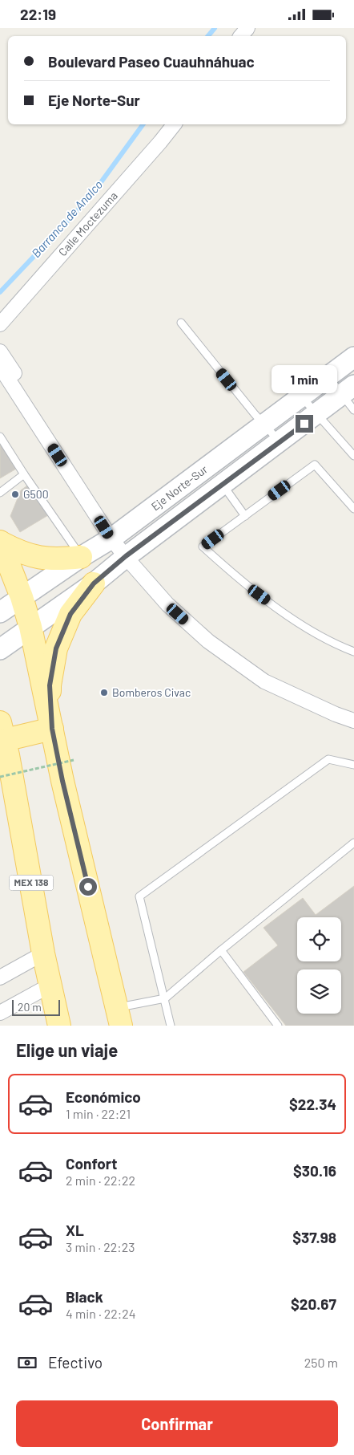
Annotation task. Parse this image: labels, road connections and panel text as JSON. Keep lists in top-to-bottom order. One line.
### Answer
{"streets":{"main road":["MEX 138"],"street":["Calle Moctezuma","Eje Norte-Sur"]},"water":["Barranca de Analco"],"places":["G500","Bomberos Civac"],"scale_bar":"20 m","page":{"status":"22:19","banner":["Boulevard Paseo Cuauhnáhuac","Eje Norte-Sur"],"bubble":"1 min","scale":"20 m","heading":"Elige un viaje","list":[{"name":"Económico","note":"1 min · 22:21","value":"$22.34"},{"name":"Confort","note":"2 min · 22:22","value":"$30.16"},{"name":"XL","note":"3 min · 22:23","value":"$37.98"},{"name":"Black","note":"4 min · 22:24","value":"$20.67"}],"pay":["Efectivo","250 m"],"buttons":"Confirmar"}}
